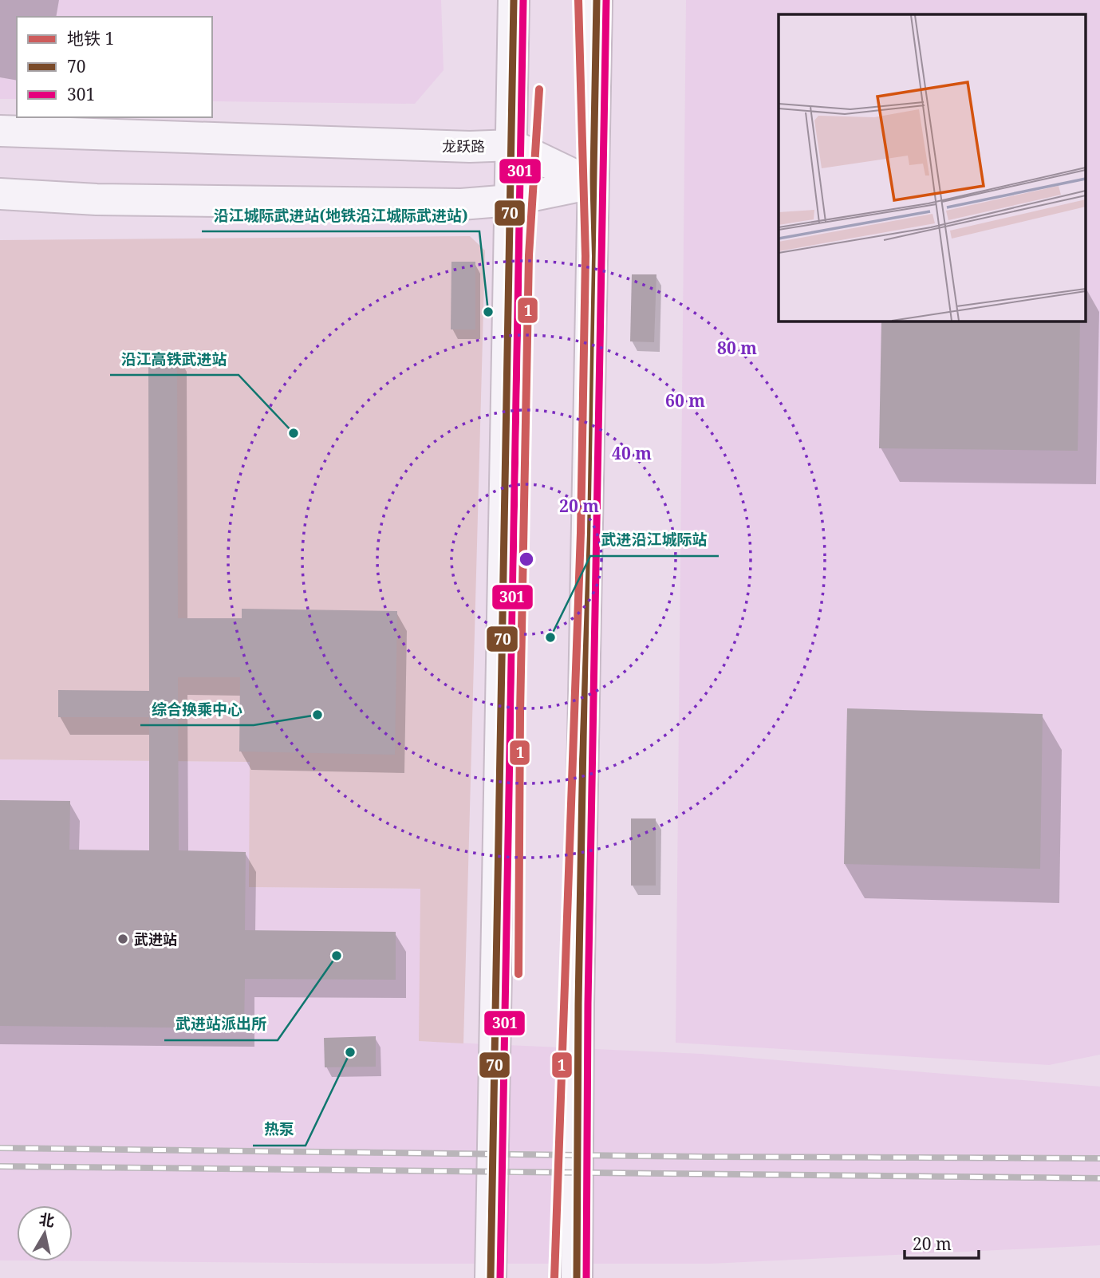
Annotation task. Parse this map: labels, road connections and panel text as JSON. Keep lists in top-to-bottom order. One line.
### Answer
{"streets":{"main road":["龙跃路"]},"places":["沿江城际武进站(地铁沿江城际武进站)","沿江高铁武进站","武进沿江城际站","综合换乘中心","武进站","武进站派出所","热泵"],"lines":["metro line 1","transit line 70","transit line 301"],"legend":["地铁 1","70","301"],"scale_bar":"20 m","north":"top","rings":["80 m","60 m","40 m","20 m"]}
